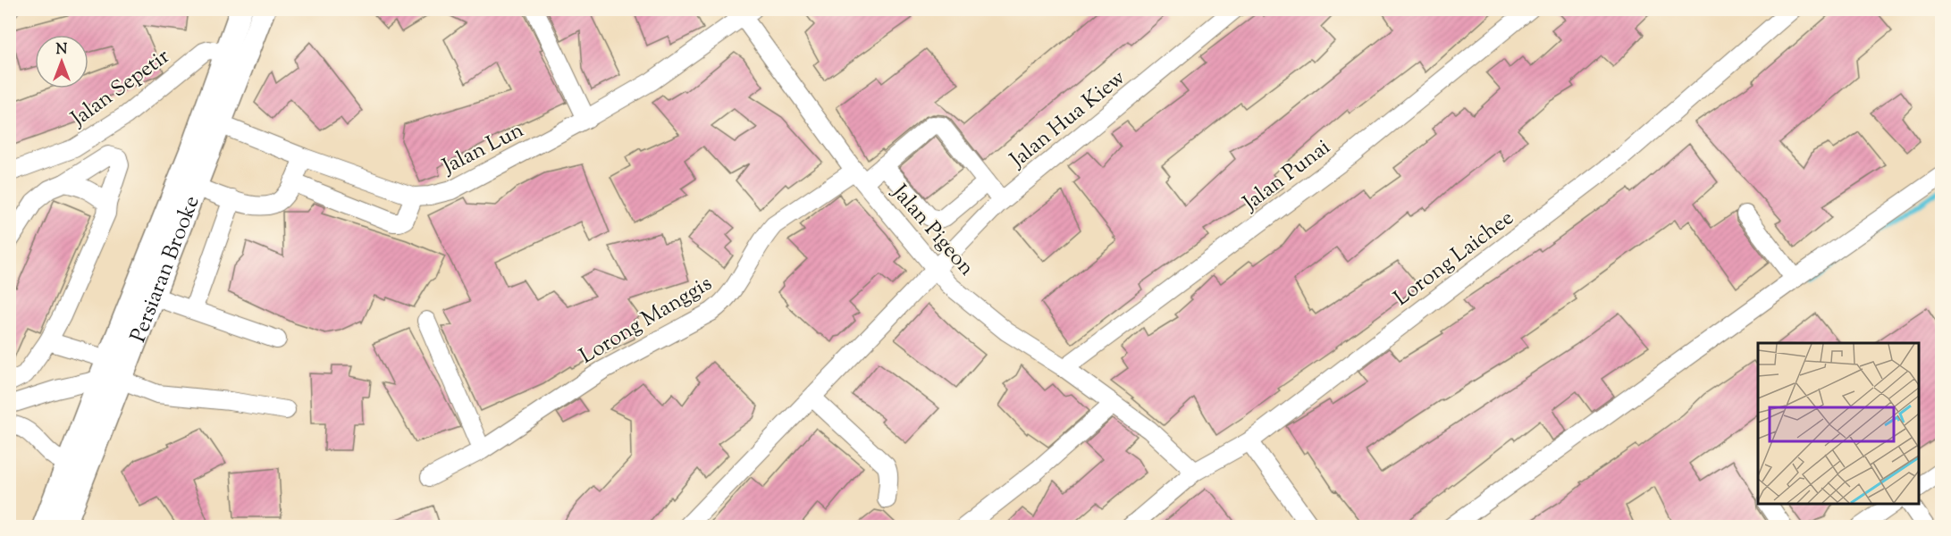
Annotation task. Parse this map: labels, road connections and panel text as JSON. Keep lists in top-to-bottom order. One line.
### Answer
{"streets":{"main road":["Persiaran Brooke"],"street":["Jalan Sepetir","Jalan Hua Kiew","Jalan Lun","Jalan Punai","Jalan Pigeon","Lorong Laichee","Lorong Manggis"]},"crossings":[["Jalan Sepetir","Persiaran Brooke"],["Jalan Hua Kiew","Jalan Pigeon"],["Jalan Hua Kiew","Lorong Manggis"],["Jalan Lun","Jalan Pigeon"],["Jalan Lun","Persiaran Brooke"],["Jalan Punai","Jalan Pigeon"],["Jalan Pigeon","Lorong Laichee"],["Jalan Pigeon","Lorong Manggis"]],"north":"top"}
